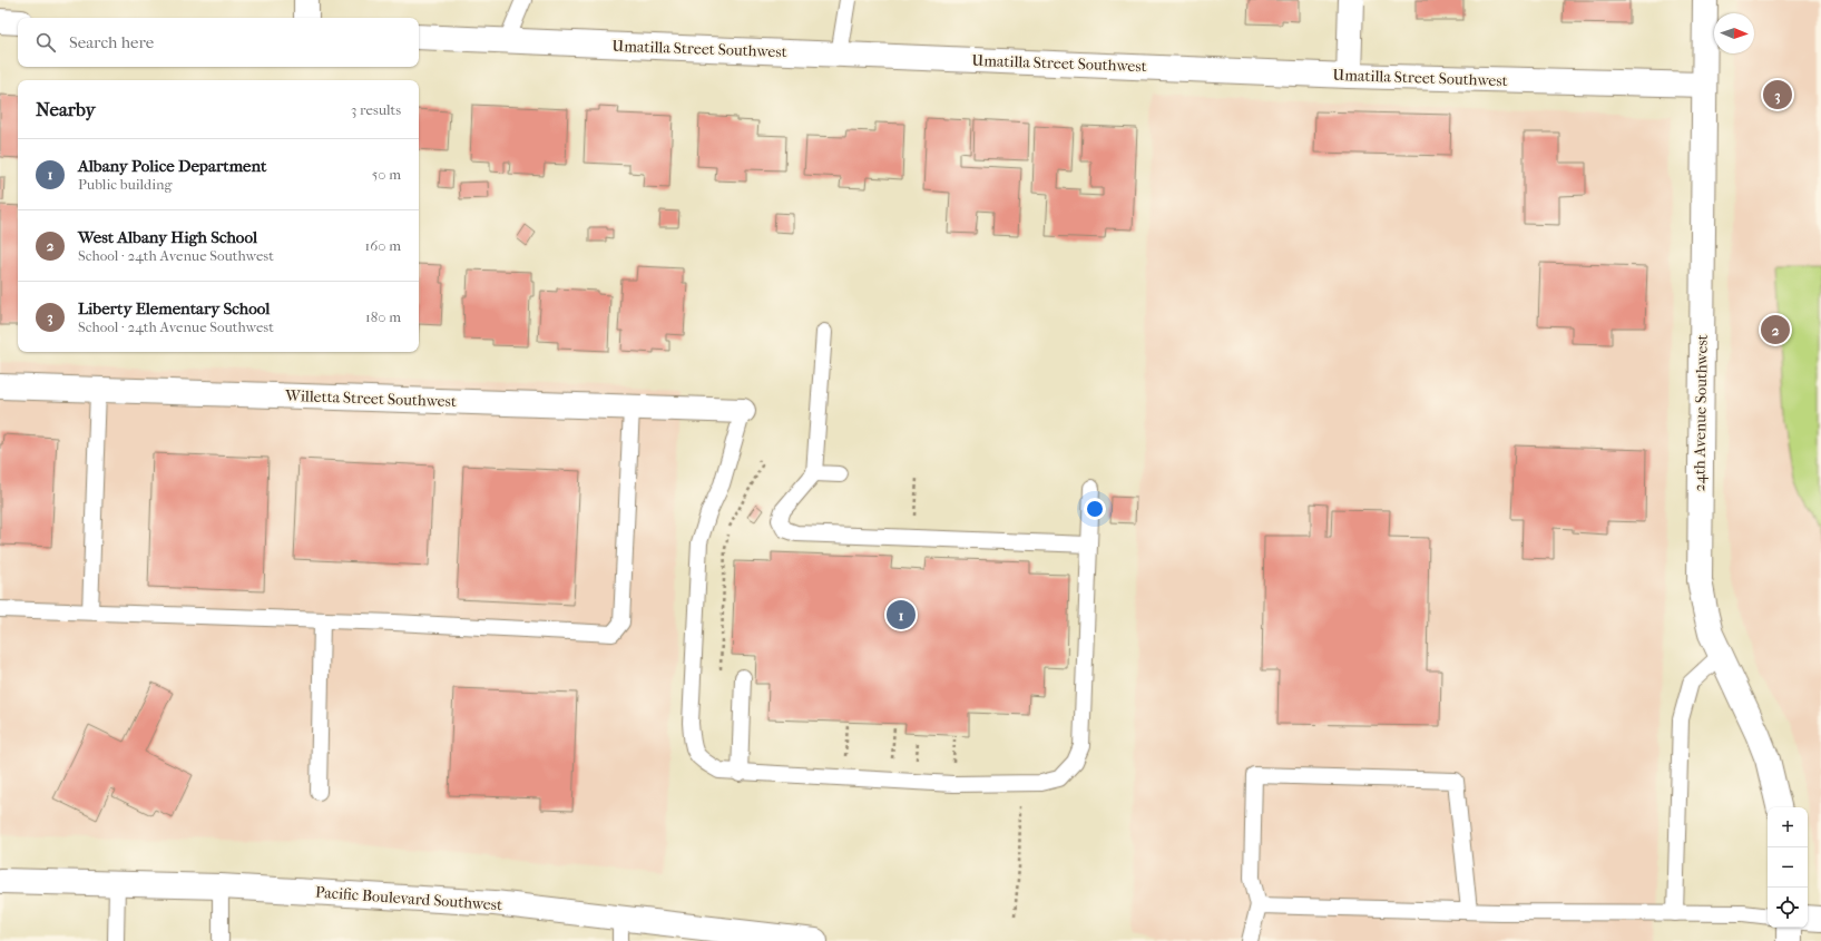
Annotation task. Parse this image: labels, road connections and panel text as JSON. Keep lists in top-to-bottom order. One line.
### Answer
{"streets":{"street":["Umatilla Street Southwest","Willetta Street Southwest","24th Avenue Southwest","Pacific Boulevard Southwest"]},"crossings":[["Umatilla Street Southwest","24th Avenue Southwest"]],"north":"right","page":{"search":"Search here","pins":["3","2","1"],"heading":["Nearby","3 results"],"list":[{"mark":"1","name":"Albany Police Department","note":"Public building","value":"50 m"},{"mark":"2","name":"West Albany High School","note":"School · 24th Avenue Southwest","value":"160 m"},{"mark":"3","name":"Liberty Elementary School","note":"School · 24th Avenue Southwest","value":"180 m"}],"map_buttons":["+","−"]}}
